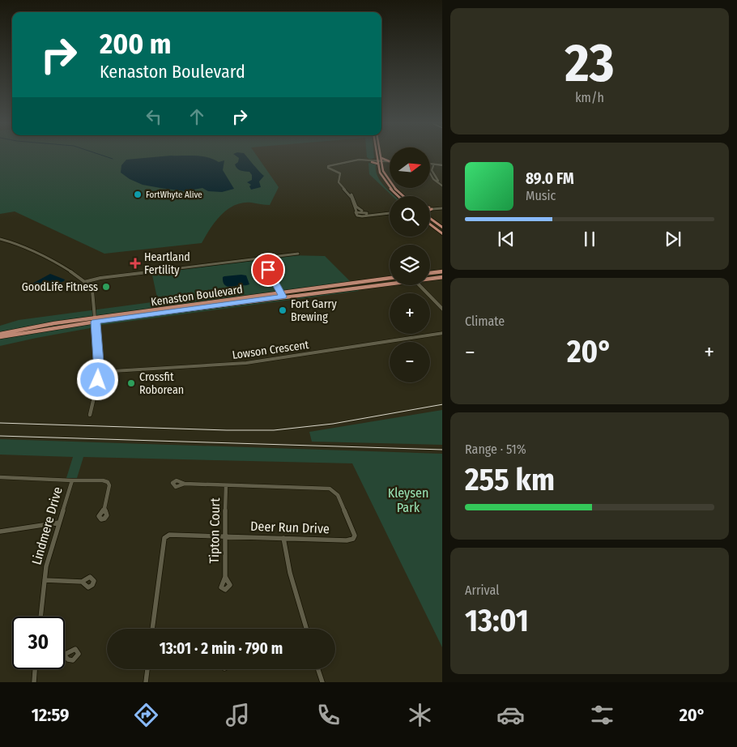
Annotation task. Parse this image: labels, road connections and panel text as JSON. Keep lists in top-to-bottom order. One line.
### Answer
{"streets":{"main road":["Kenaston Boulevard"],"street":["Lowson Crescent","Lindmere Drive","Deer Run Drive","Tipton Court"]},"crossings":[["Deer Run Drive","Tipton Court"]],"parks":["Kleysen Park"],"places":{"other":["FortWhyte Alive","GoodLife Fitness","Fort Garry Brewing","Crossfit Roborean"],"health":["Heartland Fertility"]},"north":"right","page":{"tile":[["23","km/h"],"Climate",["Range · 51%","255 km"],["Arrival","13:01"]],"turn":["200 m","Kenaston Boulevard"],"map_buttons":["+","−"],"song":["89.0 FM","Music"],"heat":["−","20°","+"],"limit":"30","trip":"13:01 · 2 min · 790 m","tabs":["12:59","20°"]}}
